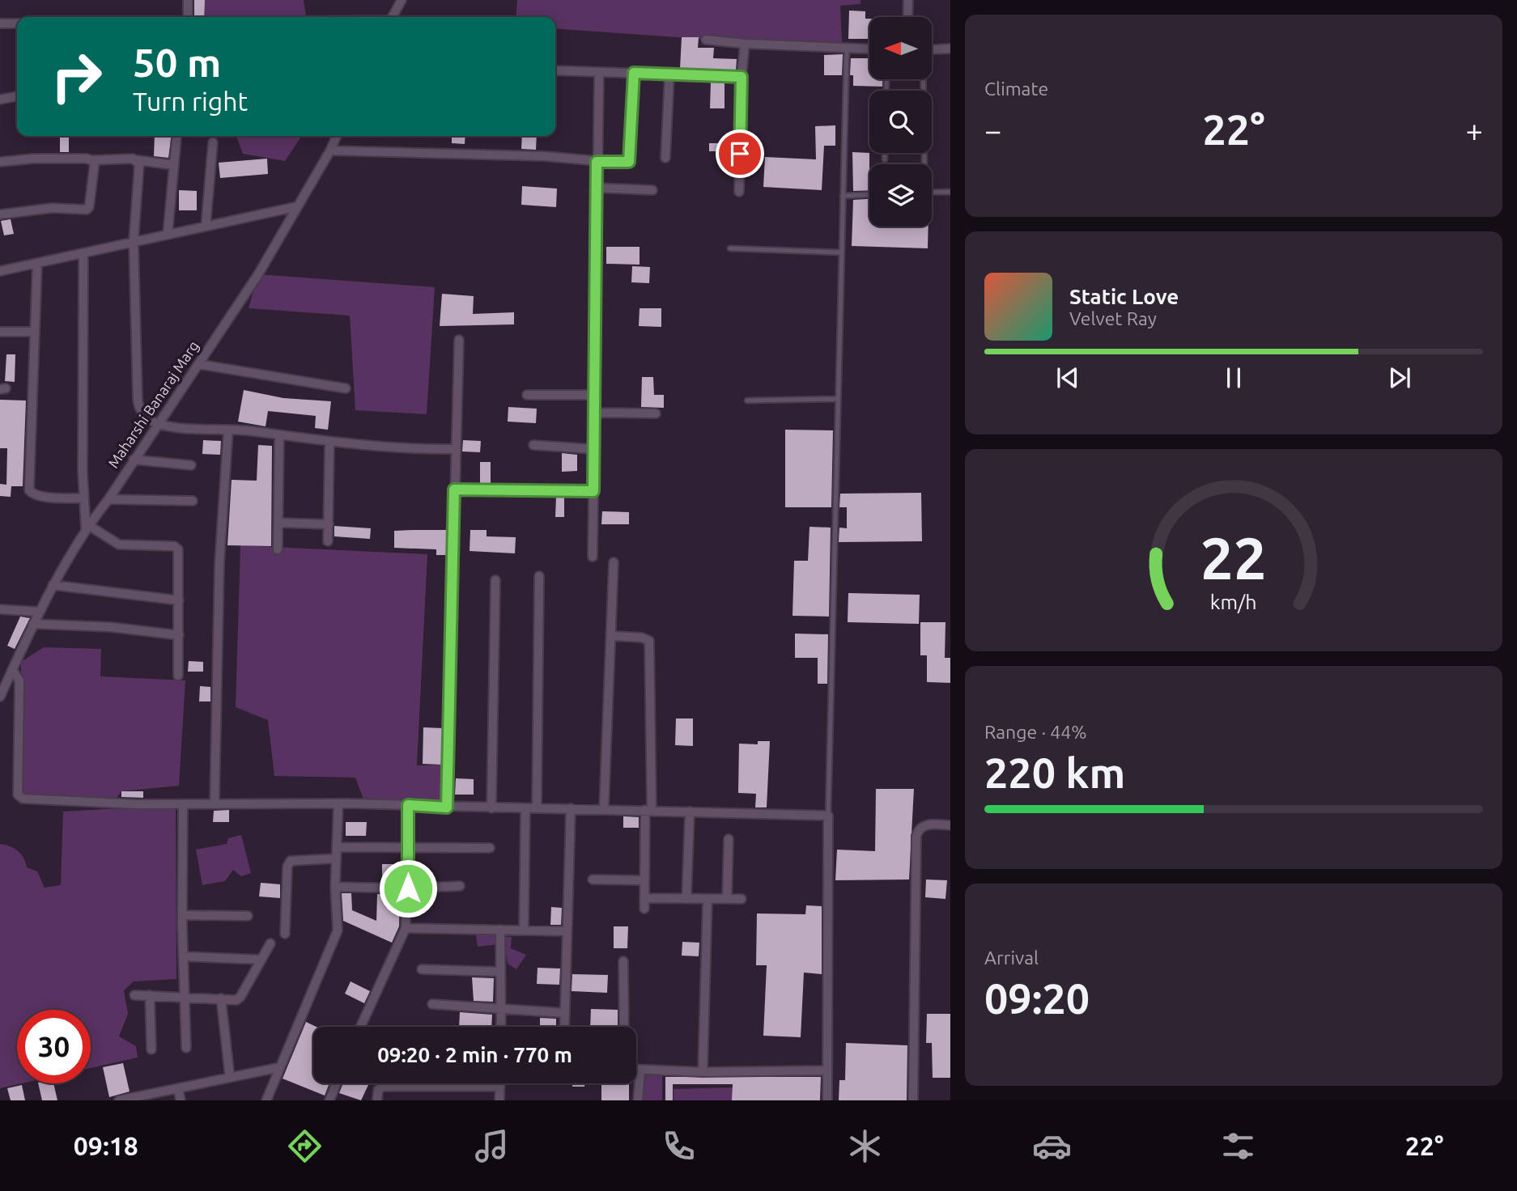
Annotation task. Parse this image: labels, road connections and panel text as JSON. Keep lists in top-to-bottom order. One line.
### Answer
{"streets":{"street":["Maharshi Banaraj Marg"]},"north":"left","page":{"tile":["Climate",["Range · 44%","220 km"],["Arrival","09:20"]],"turn":["50 m","Turn right"],"heat":["−","22°","+"],"song":["Static Love","Velvet Ray"],"limit":"30","trip":"09:20 · 2 min · 770 m","tabs":["09:18","22°"],"gauge":["22","km/h"]}}
